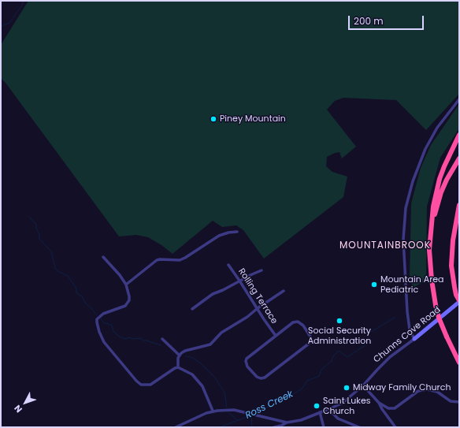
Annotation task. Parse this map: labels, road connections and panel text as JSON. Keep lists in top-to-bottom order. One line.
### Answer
{"streets":{"street":["Rolling Terrace","Chunns Cove Road"]},"districts":["MOUNTAINBROOK"],"water":["Ross Creek"],"places":["Piney Mountain","Mountain Area Pediatric","Social Security Administration","Midway Family Church","Saint Lukes Church"],"scale_bar":"200 m","north":"bottom left"}
